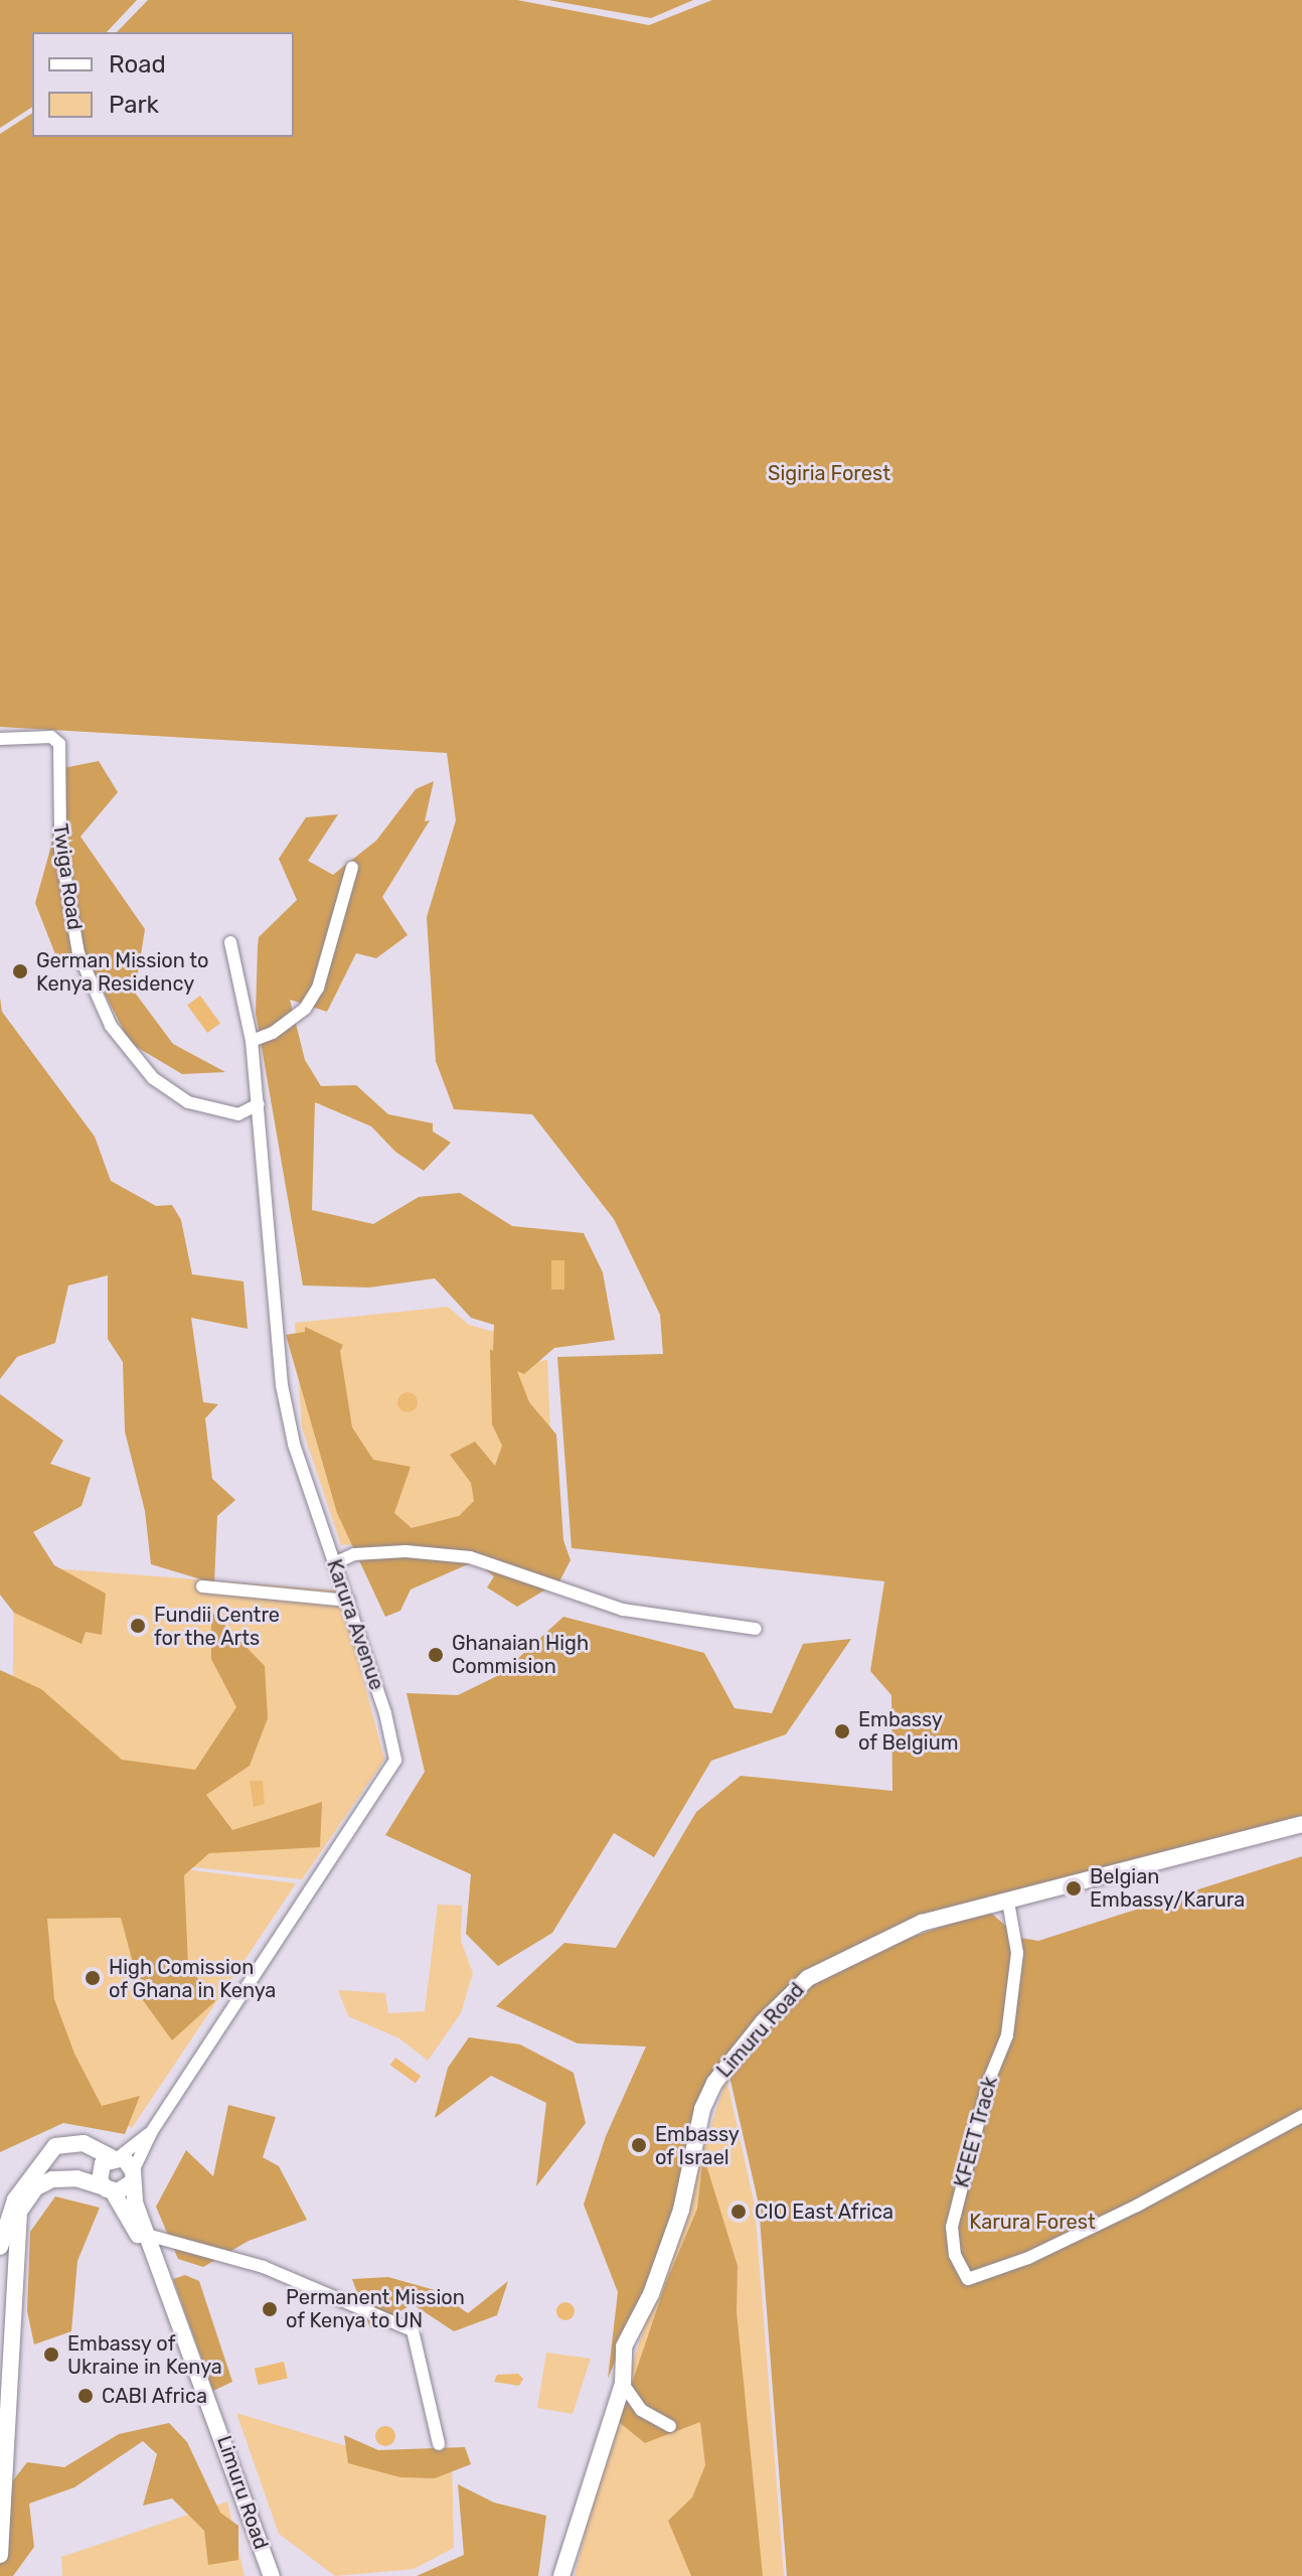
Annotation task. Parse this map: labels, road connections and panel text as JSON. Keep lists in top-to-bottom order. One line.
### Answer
{"streets":{"main road":["Limuru Road"],"street":["Twiga Road","Karura Avenue","KFEET Track"]},"crossings":[["Twiga Road","Karura Avenue"],["Karura Avenue","Limuru Road"],["Limuru Road","KFEET Track"]],"parks":["Sigiria Forest","Karura Forest"],"places":["German Mission to Kenya Residency","Fundii Centre for the Arts","Ghanaian High Commision","Embassy of Belgium","Belgian Embassy/Karura","High Comission of Ghana in Kenya","Embassy of Israel","CIO East Africa","Permanent Mission of Kenya to UN","Embassy of Ukraine in Kenya","CABI Africa"],"legend":["Road","Park"]}
